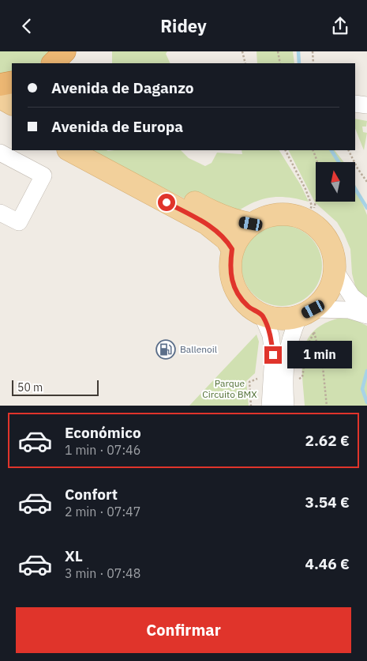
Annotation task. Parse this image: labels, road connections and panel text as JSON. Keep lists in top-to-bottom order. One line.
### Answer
{"parks":["Parque Circuito BMX"],"places":{"fuel station":["Ballenoil"]},"scale_bar":"50 m","north":"top","page":{"header":"Ridey","banner":["Avenida de Daganzo","Avenida de Europa"],"bubble":"1 min","scale":"50 m","list":[{"name":"Económico","note":"1 min · 07:46","value":"2.62 €"},{"name":"Confort","note":"2 min · 07:47","value":"3.54 €"},{"name":"XL","note":"3 min · 07:48","value":"4.46 €"}],"buttons":"Confirmar"}}
